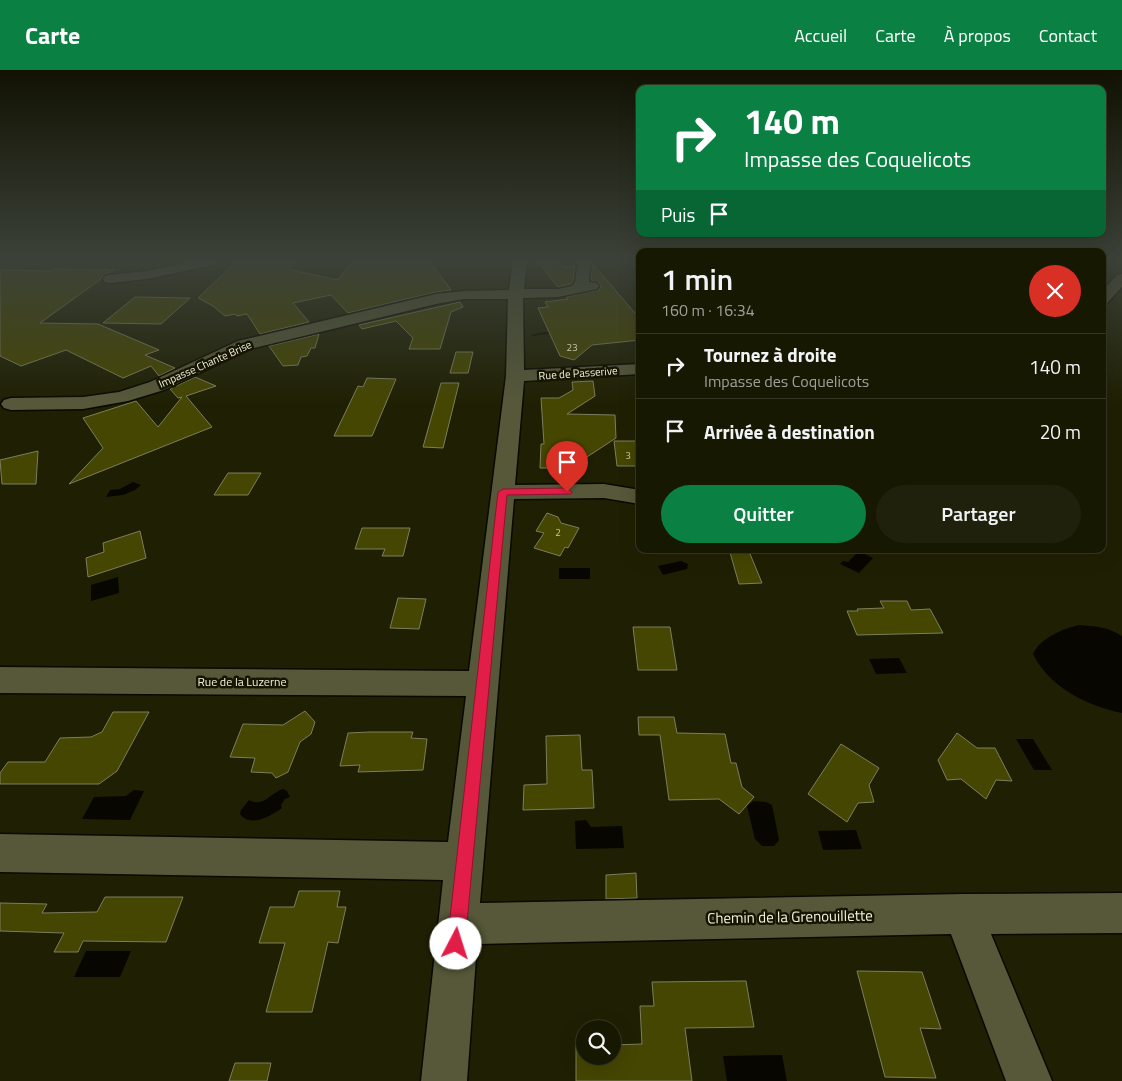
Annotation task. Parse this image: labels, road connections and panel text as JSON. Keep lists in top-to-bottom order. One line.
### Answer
{"streets":{"street":["Impasse Chante Brise","Rue de Passerive","Rue de la Luzerne","Chemin de la Grenouillette"]},"house_numbers":["23","3","2"],"page":{"header":"Carte","nav":["Accueil","Carte","À propos","Contact"],"turn":["140 m","Impasse des Coquelicots"],"then":"Puis","heading":["1 min","160 m · 16:34"],"list":[{"name":"Tournez à droite","note":"Impasse des Coquelicots","value":"140 m"},{"name":"Arrivée à destination","value":"20 m"}],"buttons":["Quitter","Partager"]}}
